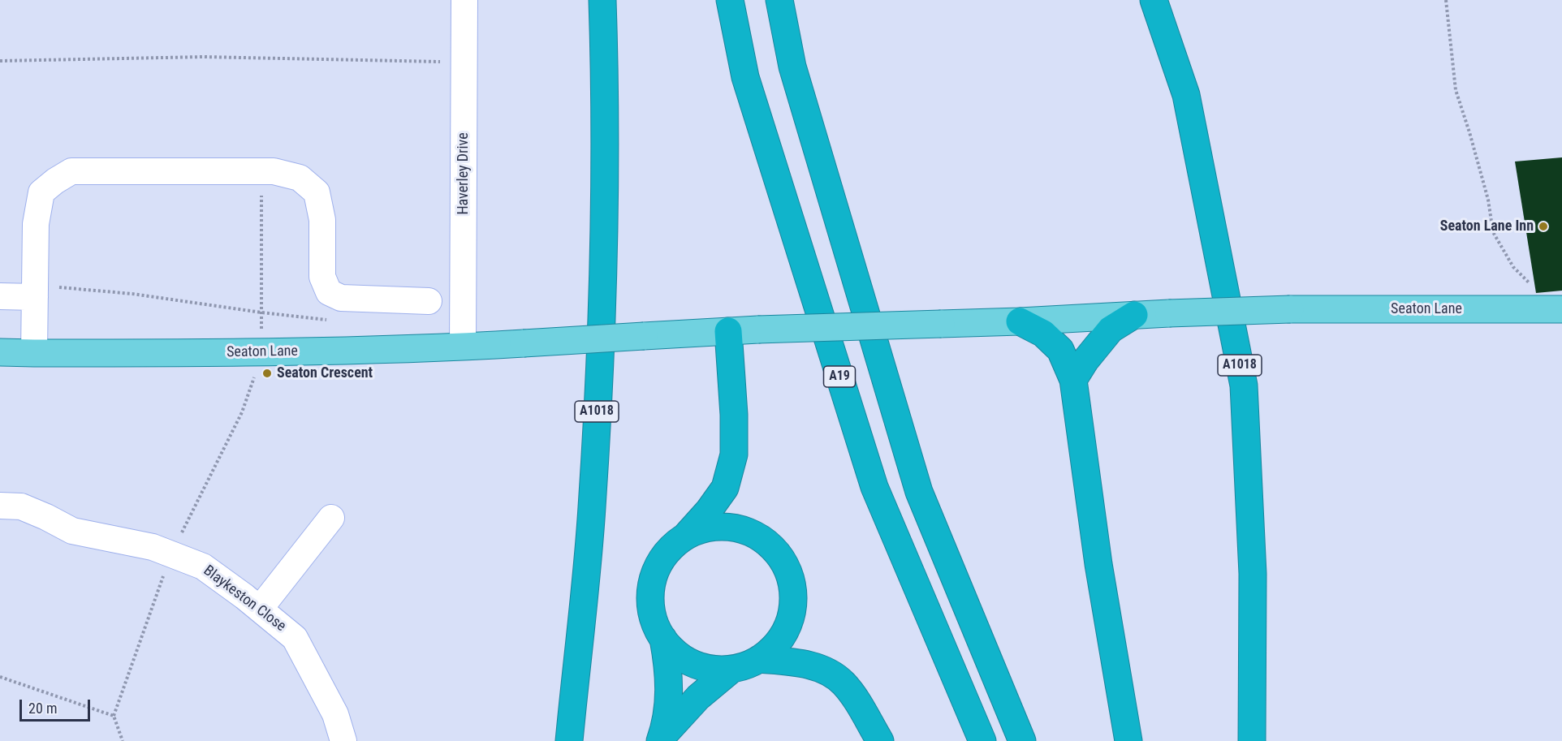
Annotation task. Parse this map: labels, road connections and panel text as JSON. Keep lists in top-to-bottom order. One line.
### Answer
{"streets":{"highway":["A1018","A19"],"main road":["Seaton Lane"],"street":["Haverley Drive","Blaykeston Close"]},"crossings":[["Haverley Drive","Seaton Lane"]],"places":["Seaton Lane Inn","Seaton Crescent"],"scale_bar":"20 m"}
